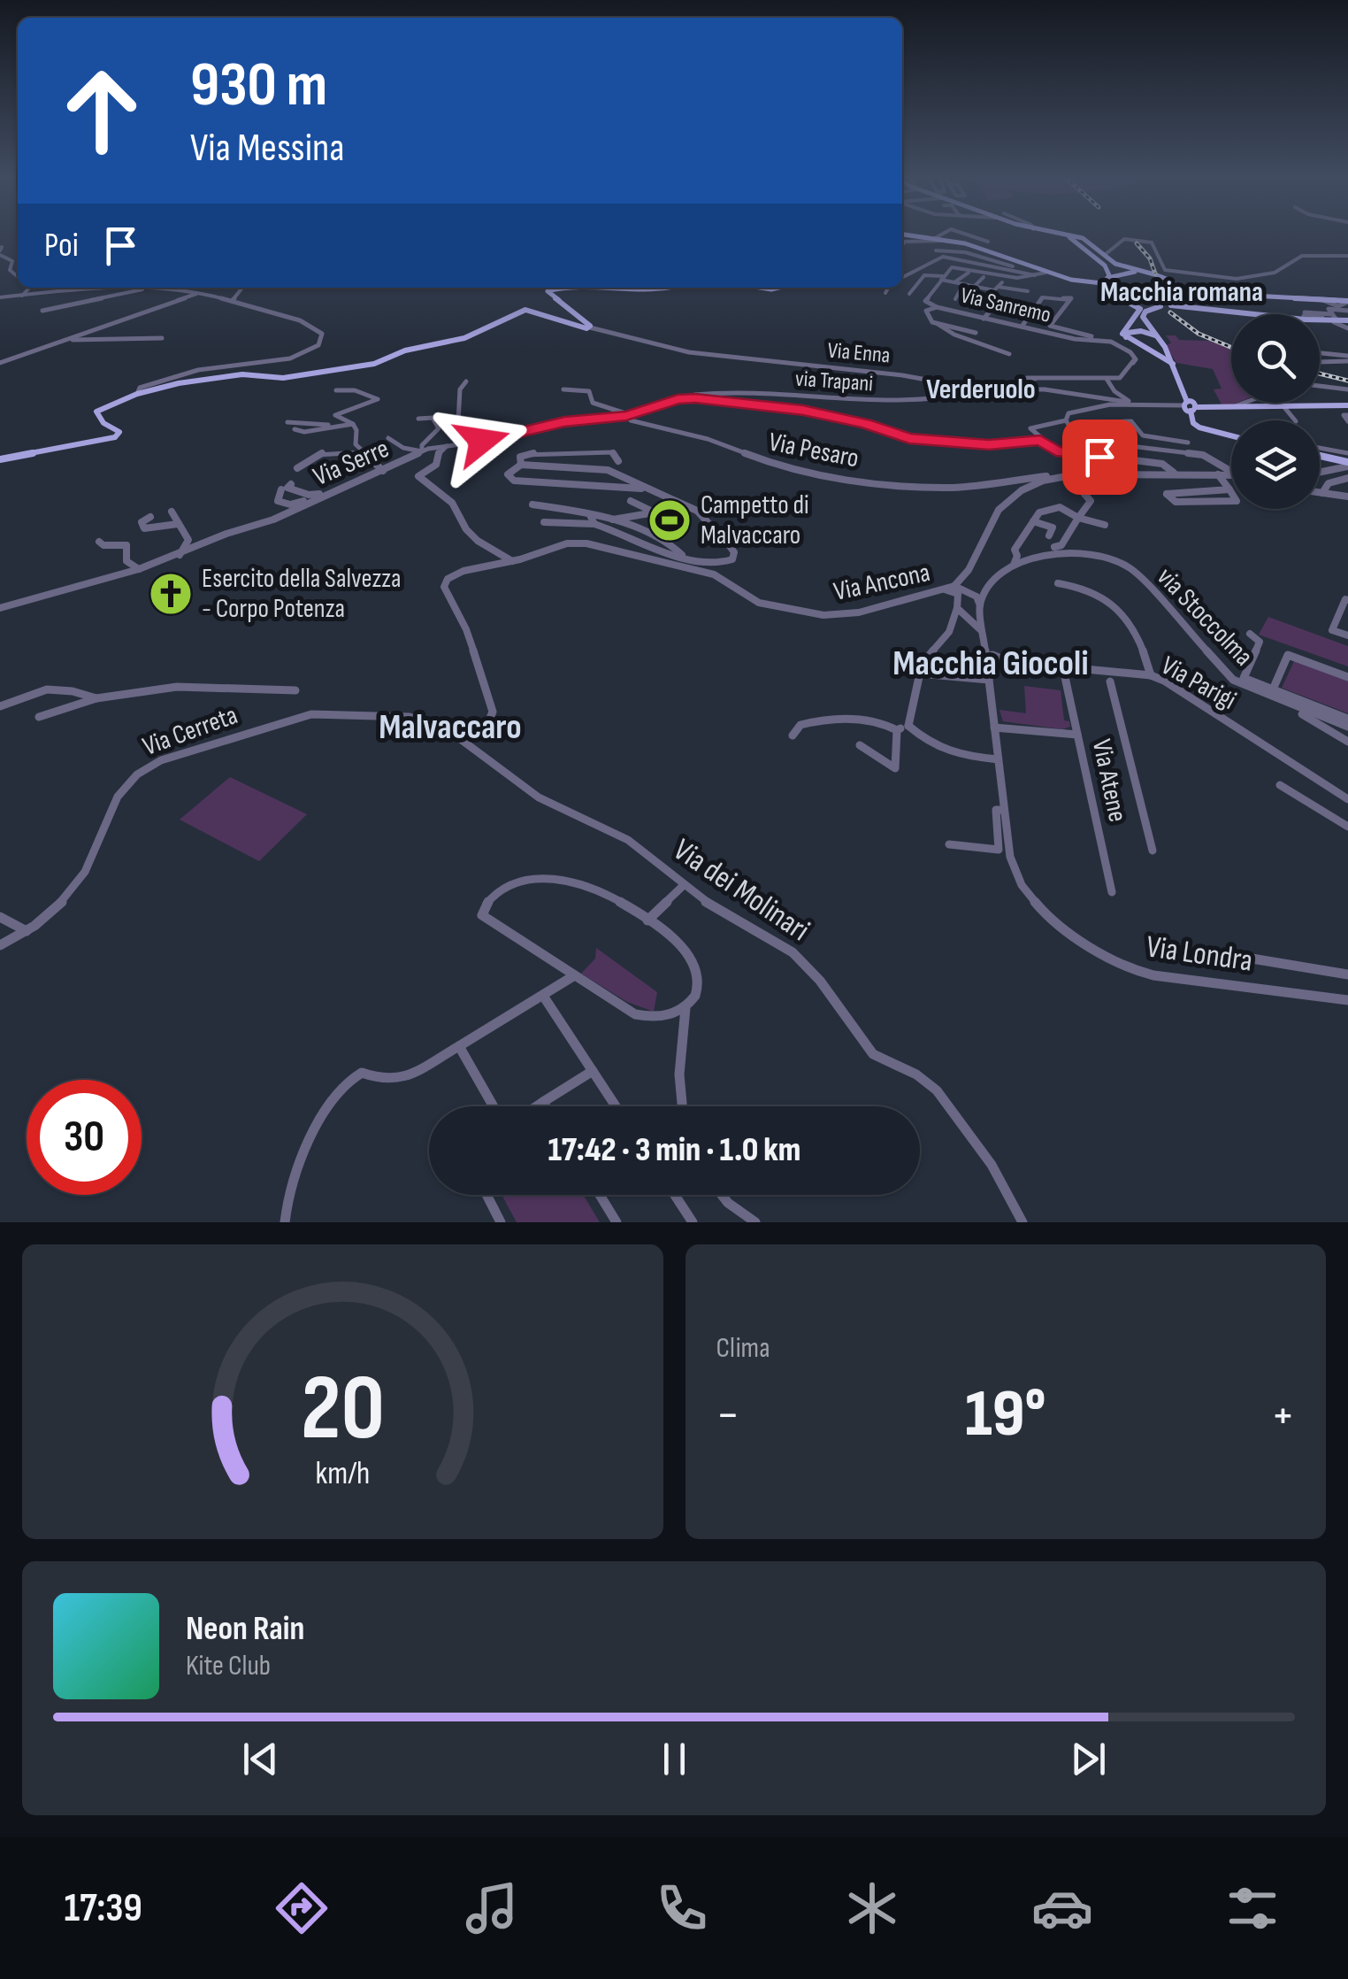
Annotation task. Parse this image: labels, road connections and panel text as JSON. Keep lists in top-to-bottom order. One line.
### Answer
{"streets":{"street":["Via Sanremo","Via Enna","via Trapani","Via Pesaro","Via Serre","Via Ancona","via Stoccolma","Via Parigi","Via Cerreta","Via Atene","Via dei Molinari","Via Londra"]},"crossings":[["Via Enna","via Trapani"],["via Trapani","Via Serre"],["Via Pesaro","Via Serre"],["Via Pesaro","Via Ancona"],["Via Parigi","Via Londra"],["Via Cerreta","Via dei Molinari"]],"districts":["Macchia romana","Verderuolo","Macchia Giocoli","Malvaccaro"],"places":{"sports":["Campetto di Malvaccaro"],"church":["Esercito della Salvezza - Corpo Potenza"]},"page":{"turn":["930 m","Via Messina"],"then":"Poi","limit":"30","trip":"17:42 · 3 min · 1.0 km","tile":"Clima","heat":["−","19°","+"],"song":["Neon Rain","Kite Club"],"tabs":"17:39","gauge":["20","km/h"]}}
